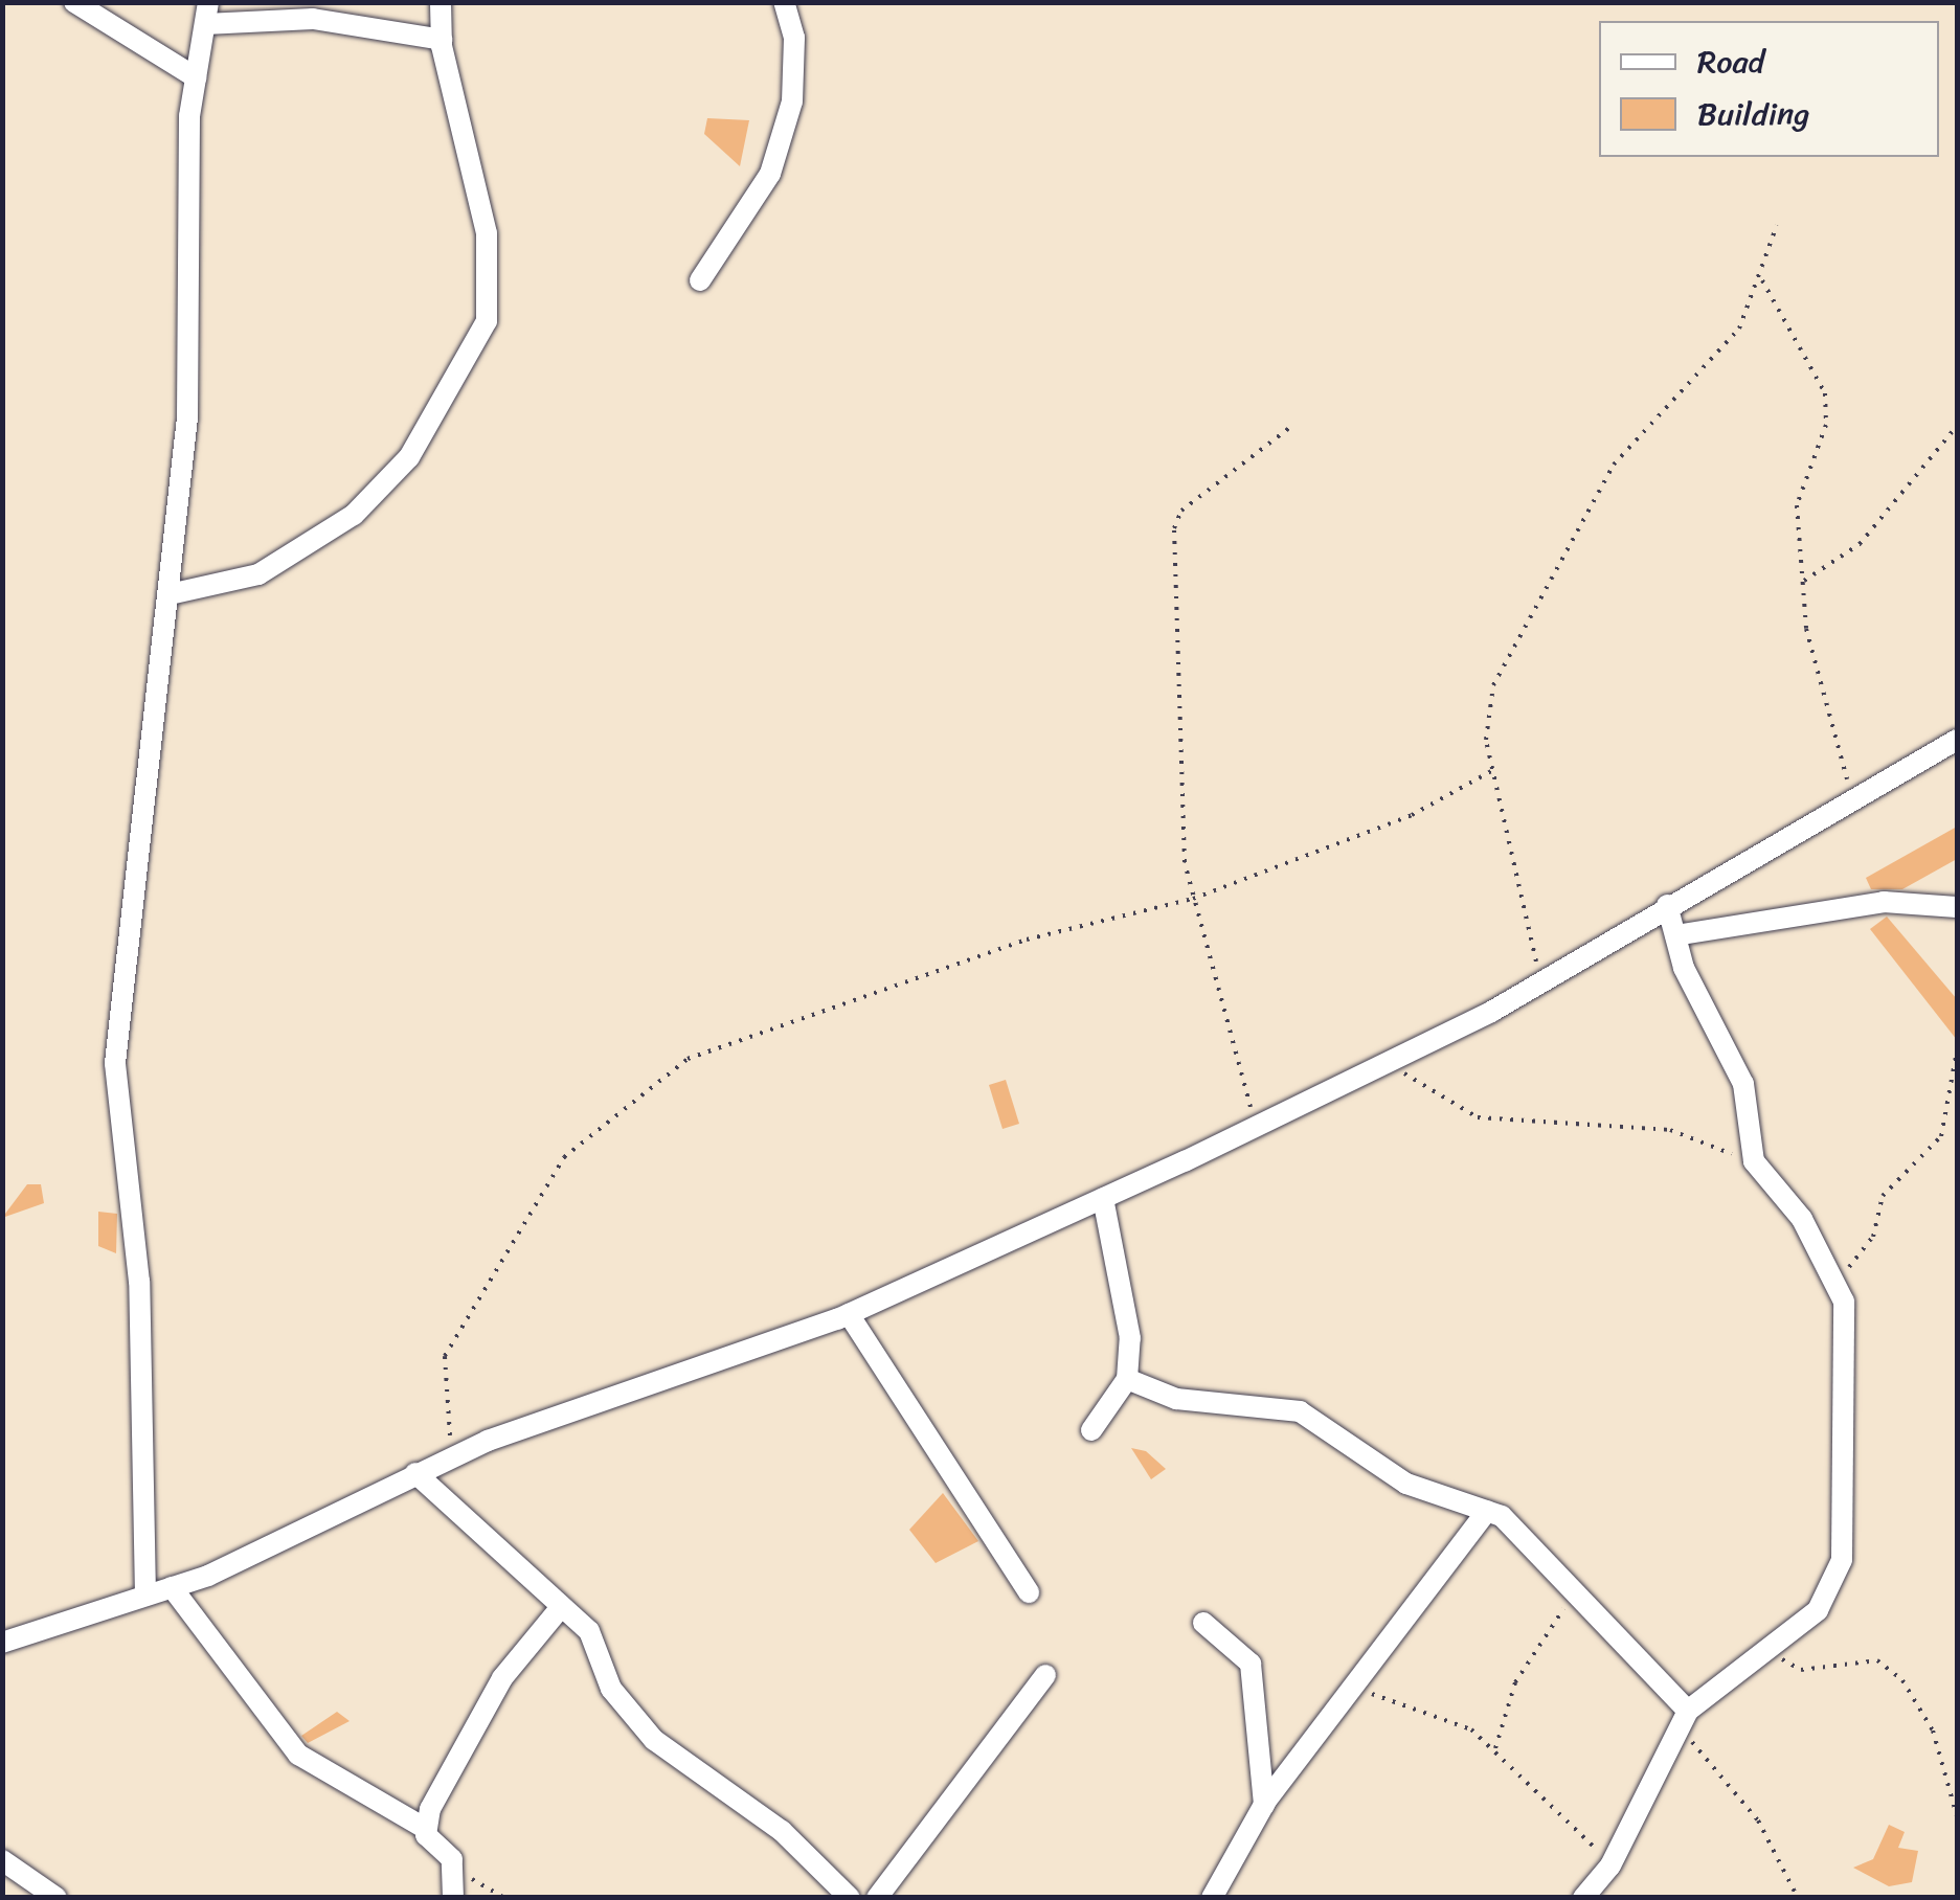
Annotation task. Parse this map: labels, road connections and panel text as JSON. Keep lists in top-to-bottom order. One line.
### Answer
{"legend":["Road","Building"]}
